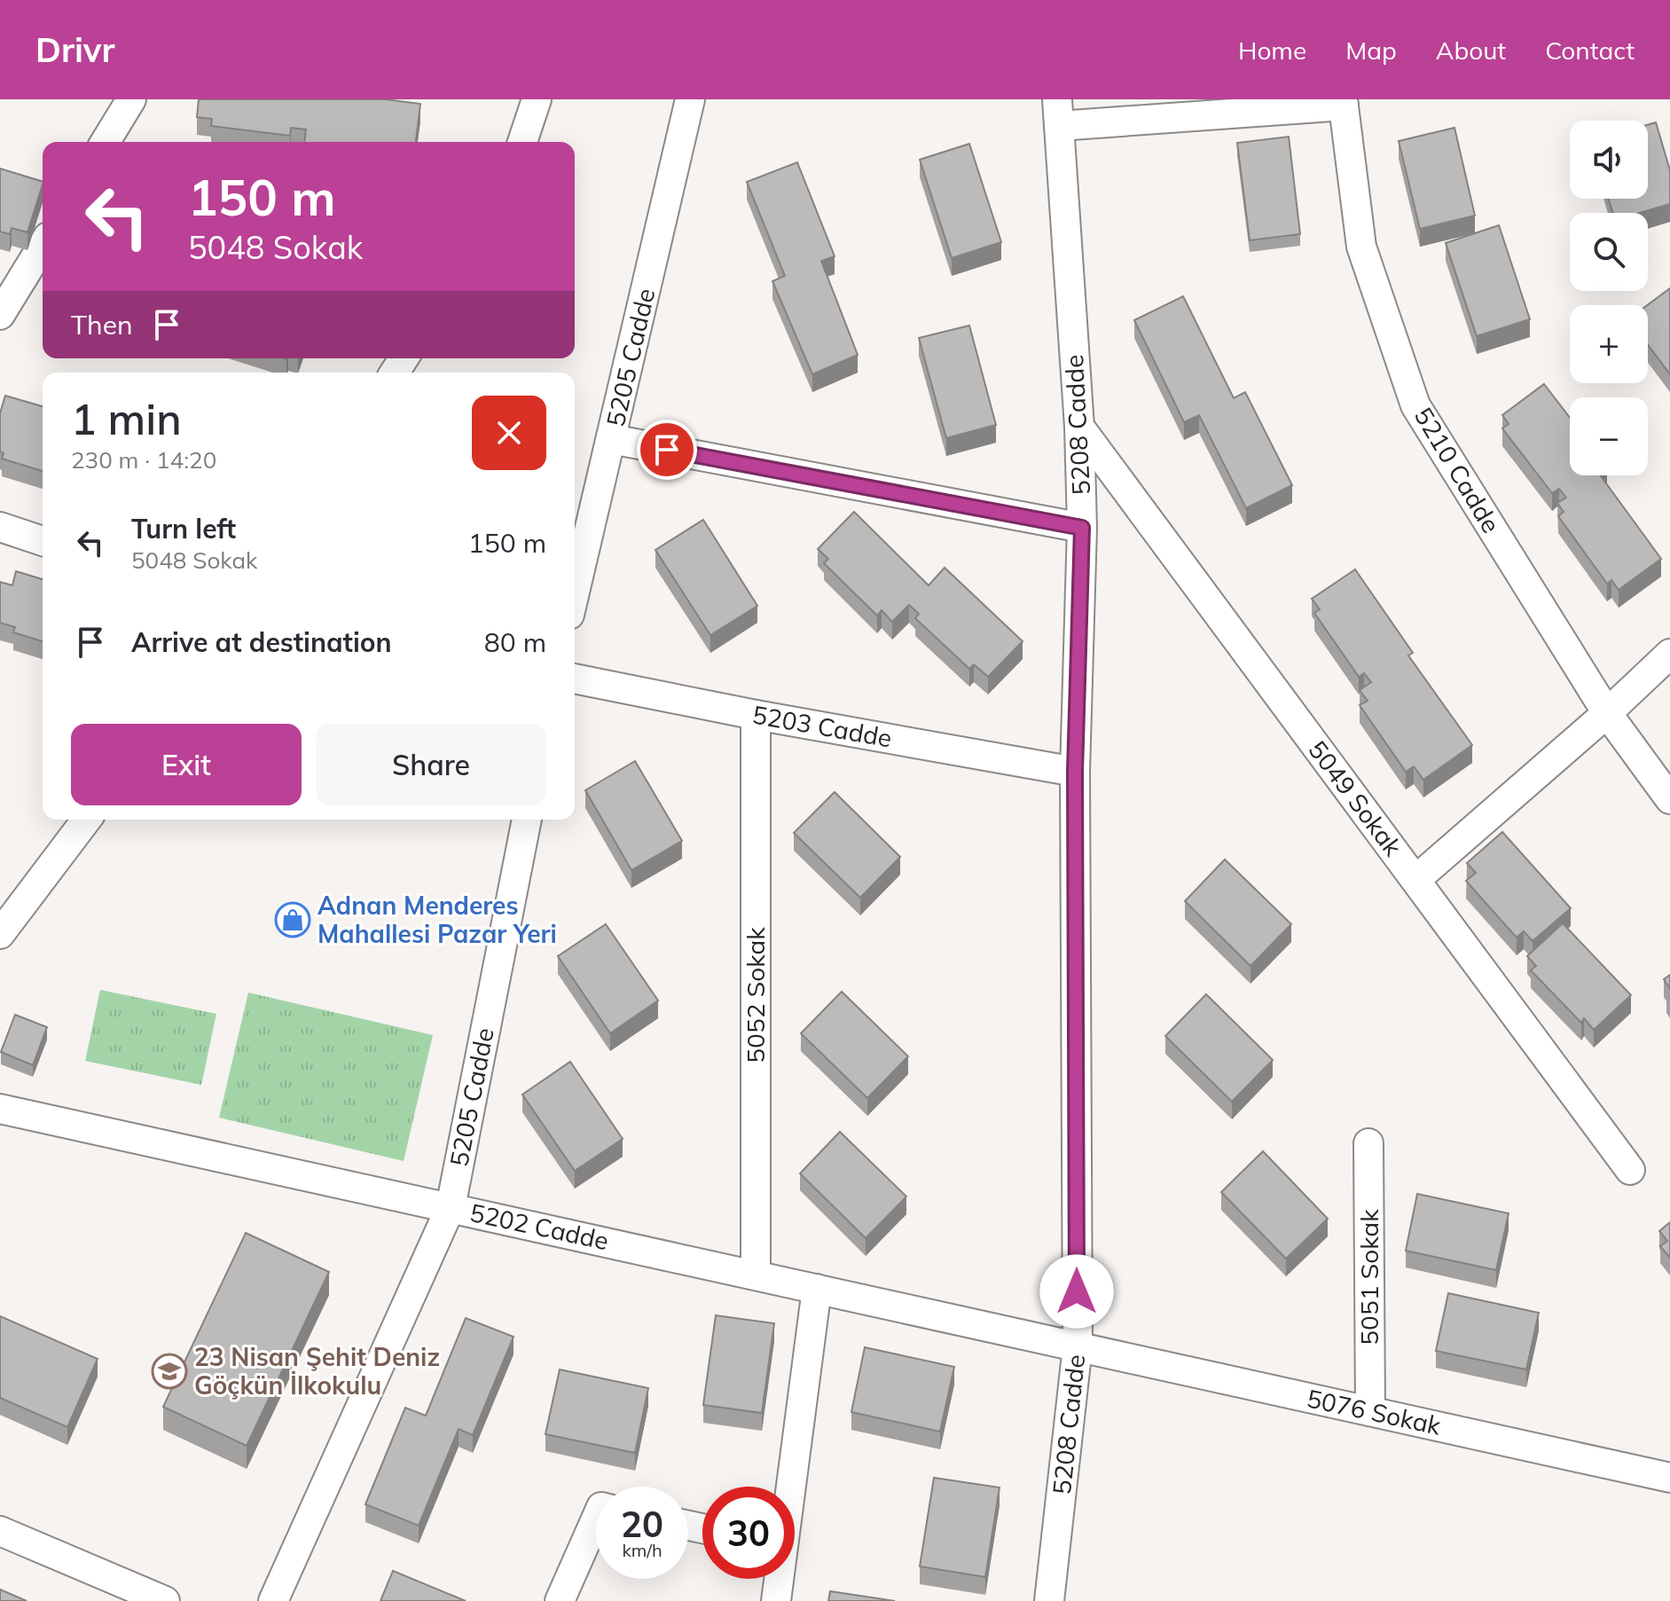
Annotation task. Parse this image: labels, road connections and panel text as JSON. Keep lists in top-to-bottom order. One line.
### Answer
{"streets":{"street":["5205 Cadde","5208 Cadde","5210 Cadde","5203 Cadde","5049 Sokak","5052 Sokak","5202 Cadde","5051 Sokak","5076 Sokak"]},"crossings":[["5205 Cadde","5202 Cadde"],["5208 Cadde","5203 Cadde"],["5208 Cadde","5049 Sokak"],["5208 Cadde","5202 Cadde"],["5208 Cadde","5076 Sokak"],["5203 Cadde","5052 Sokak"],["5052 Sokak","5202 Cadde"],["5202 Cadde","5076 Sokak"],["5051 Sokak","5076 Sokak"]],"places":{"shop":["Adnan Menderes Mahallesi Pazar Yeri"],"school or university":["23 Nisan Şehit Deniz Göçkün İlkokulu"]},"page":{"header":"Drivr","nav":["Home","Map","About","Contact"],"map_buttons":["+","−"],"turn":["150 m","5048 Sokak"],"then":"Then","heading":["1 min","230 m · 14:20"],"list":[{"name":"Turn left","note":"5048 Sokak","value":"150 m"},{"name":"Arrive at destination","value":"80 m"}],"buttons":["Exit","Share"],"speed":"20 km/h","limit":"30"}}
